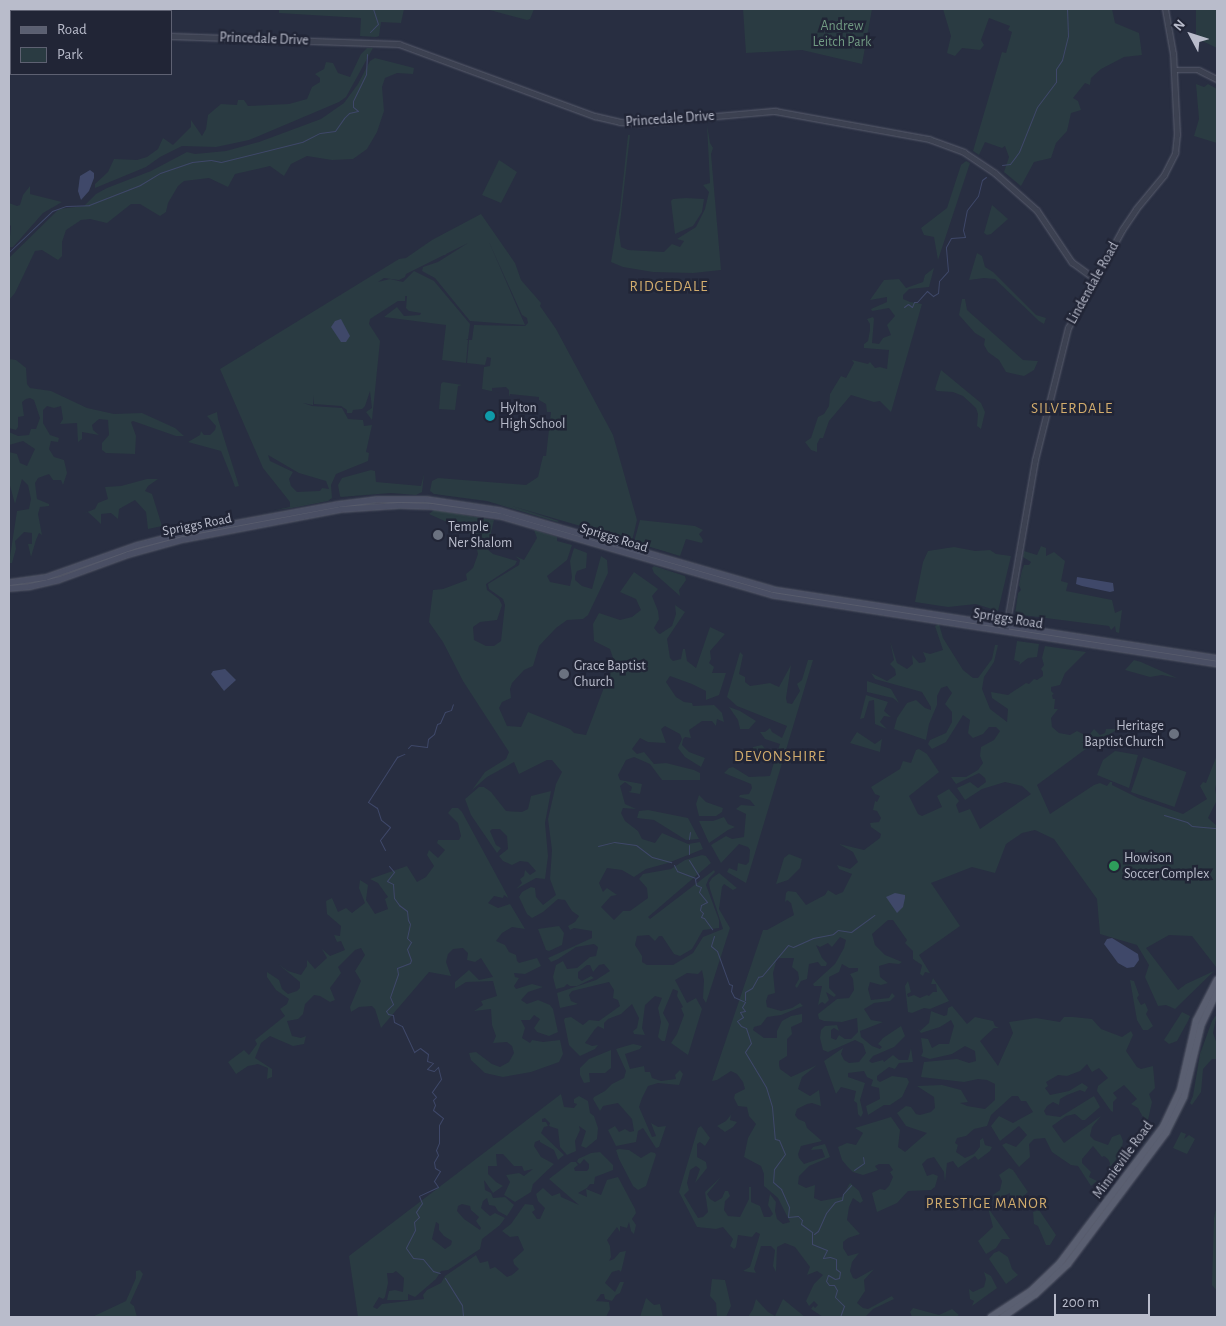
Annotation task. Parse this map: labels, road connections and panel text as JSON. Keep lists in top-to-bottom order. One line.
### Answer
{"streets":{"main road":["Spriggs Road","Minnieville Road"],"street":["Princedale Drive","Lindendale Road"]},"crossings":[["Princedale Drive","Lindendale Road"],["Lindendale Road","Spriggs Road"]],"districts":["RIDGEDALE","SILVERDALE","DEVONSHIRE","PRESTIGE MANOR"],"parks":["Andrew Leitch Park"],"places":["Hylton High School","Temple Ner Shalom","Grace Baptist Church","Heritage Baptist Church","Howison Soccer Complex"],"legend":["Road","Park"],"scale_bar":"200 m","north":"top left"}
